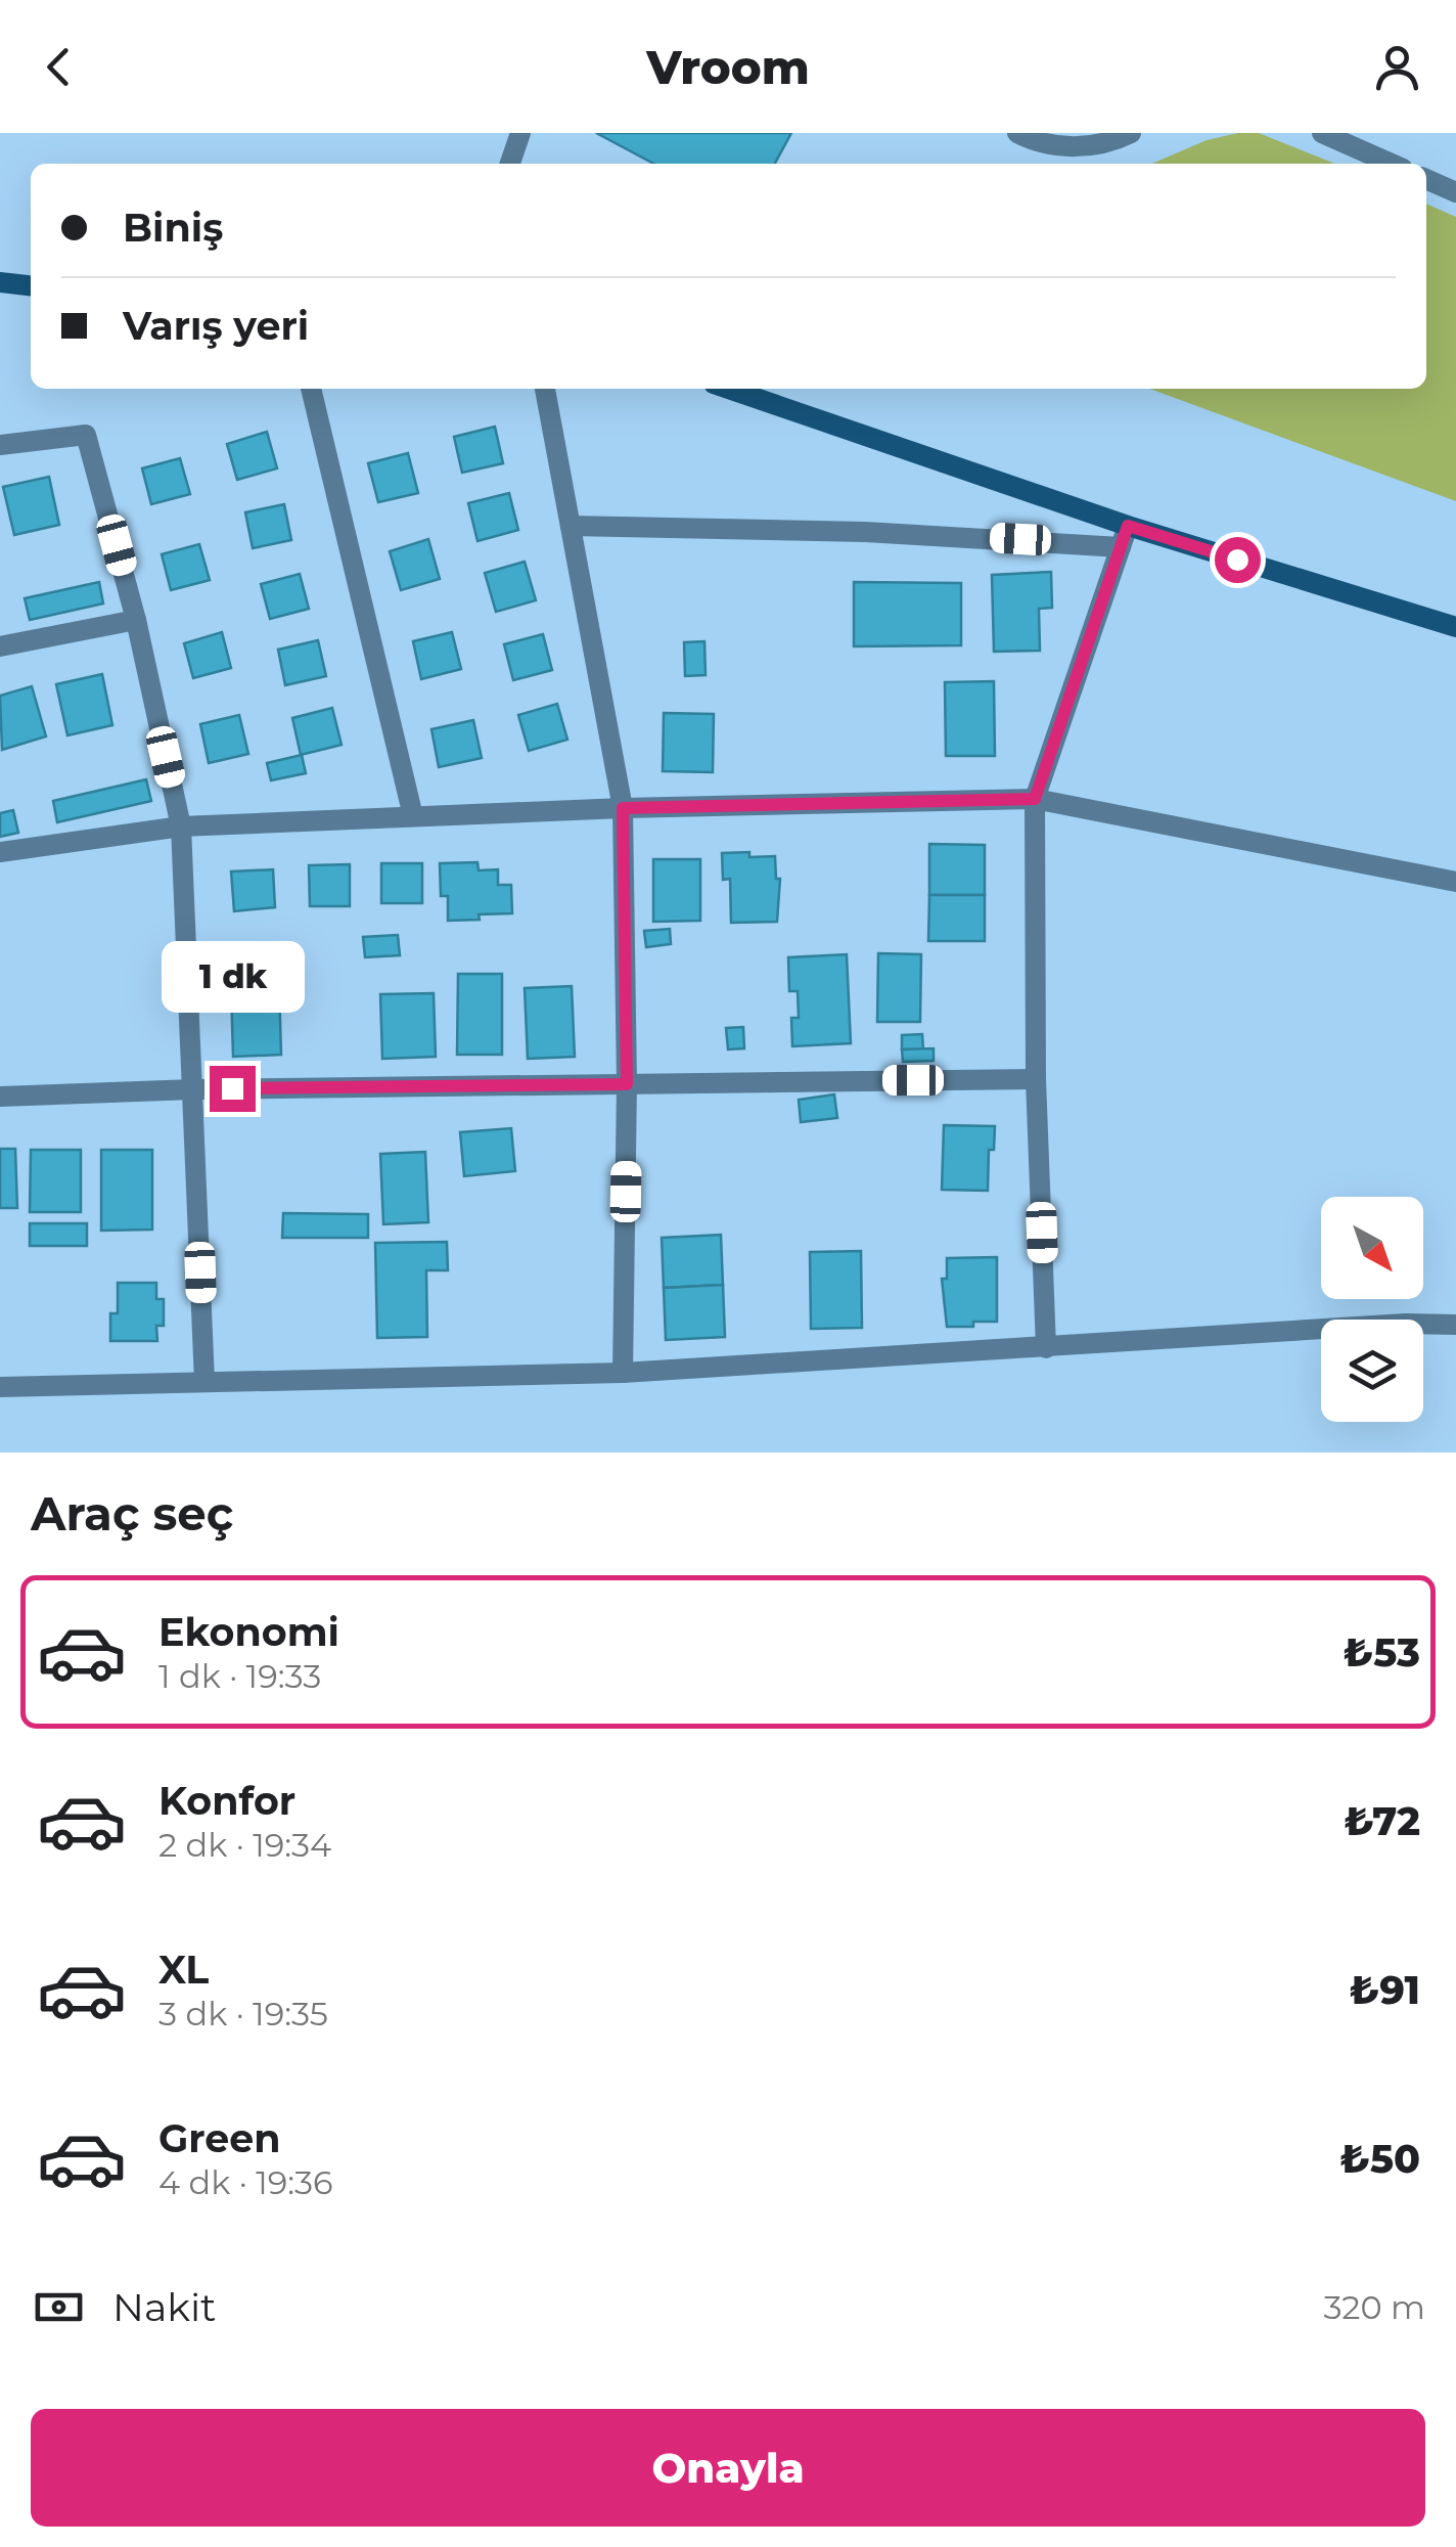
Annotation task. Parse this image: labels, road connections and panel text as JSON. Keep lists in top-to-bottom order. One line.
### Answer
{"north":"bottom right","page":{"header":"Vroom","banner":["Biniş","Varış yeri"],"bubble":"1 dk","heading":"Araç seç","list":[{"name":"Ekonomi","note":"1 dk · 19:33","value":"₺53"},{"name":"Konfor","note":"2 dk · 19:34","value":"₺72"},{"name":"XL","note":"3 dk · 19:35","value":"₺91"},{"name":"Green","note":"4 dk · 19:36","value":"₺50"}],"pay":["Nakit","320 m"],"buttons":"Onayla"}}
